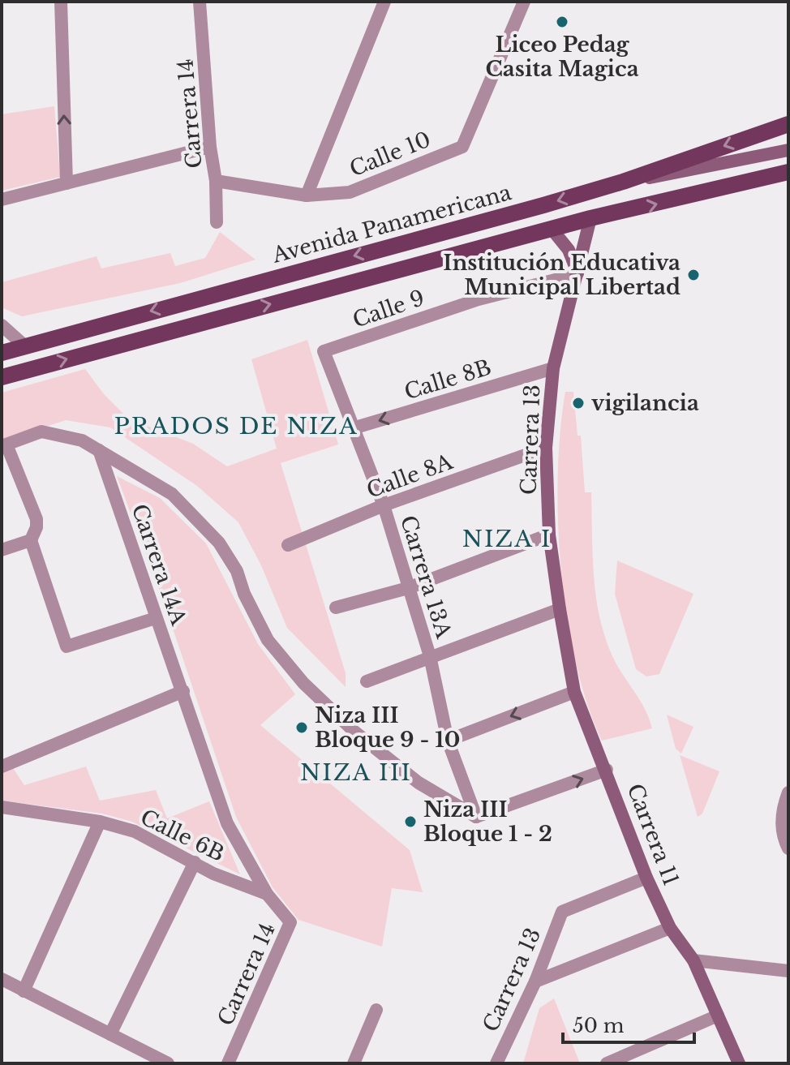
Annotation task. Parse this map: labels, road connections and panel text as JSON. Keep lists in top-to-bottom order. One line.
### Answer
{"streets":{"main road":["Avenida Panamericana"],"street":["Carrera 14","Calle 10","Calle 9","Calle 8B","Carrera 13","Calle 8A","Carrera 14A","Carrera 13A","Carrera 11","Calle 6B"]},"crossings":[["Carrera 14","Calle 10"],["Carrera 14","Carrera 14A"],["Carrera 14","Calle 6B"],["Calle 9","Carrera 13"],["Calle 9","Carrera 13A"],["Calle 8B","Carrera 13"],["Calle 8B","Carrera 13A"],["Carrera 13","Calle 8A"],["Carrera 13","Carrera 11"],["Calle 8A","Carrera 13A"]],"one_way":["Calle 8B"],"districts":["PRADOS DE NIZA","NIZA I","NIZA III"],"places":["Liceo Pedag Casita Magica","Institución Educativa Municipal Libertad","vigilancia","Niza III Bloque 9 - 10","Niza III Bloque 1 - 2"],"scale_bar":"50 m"}
